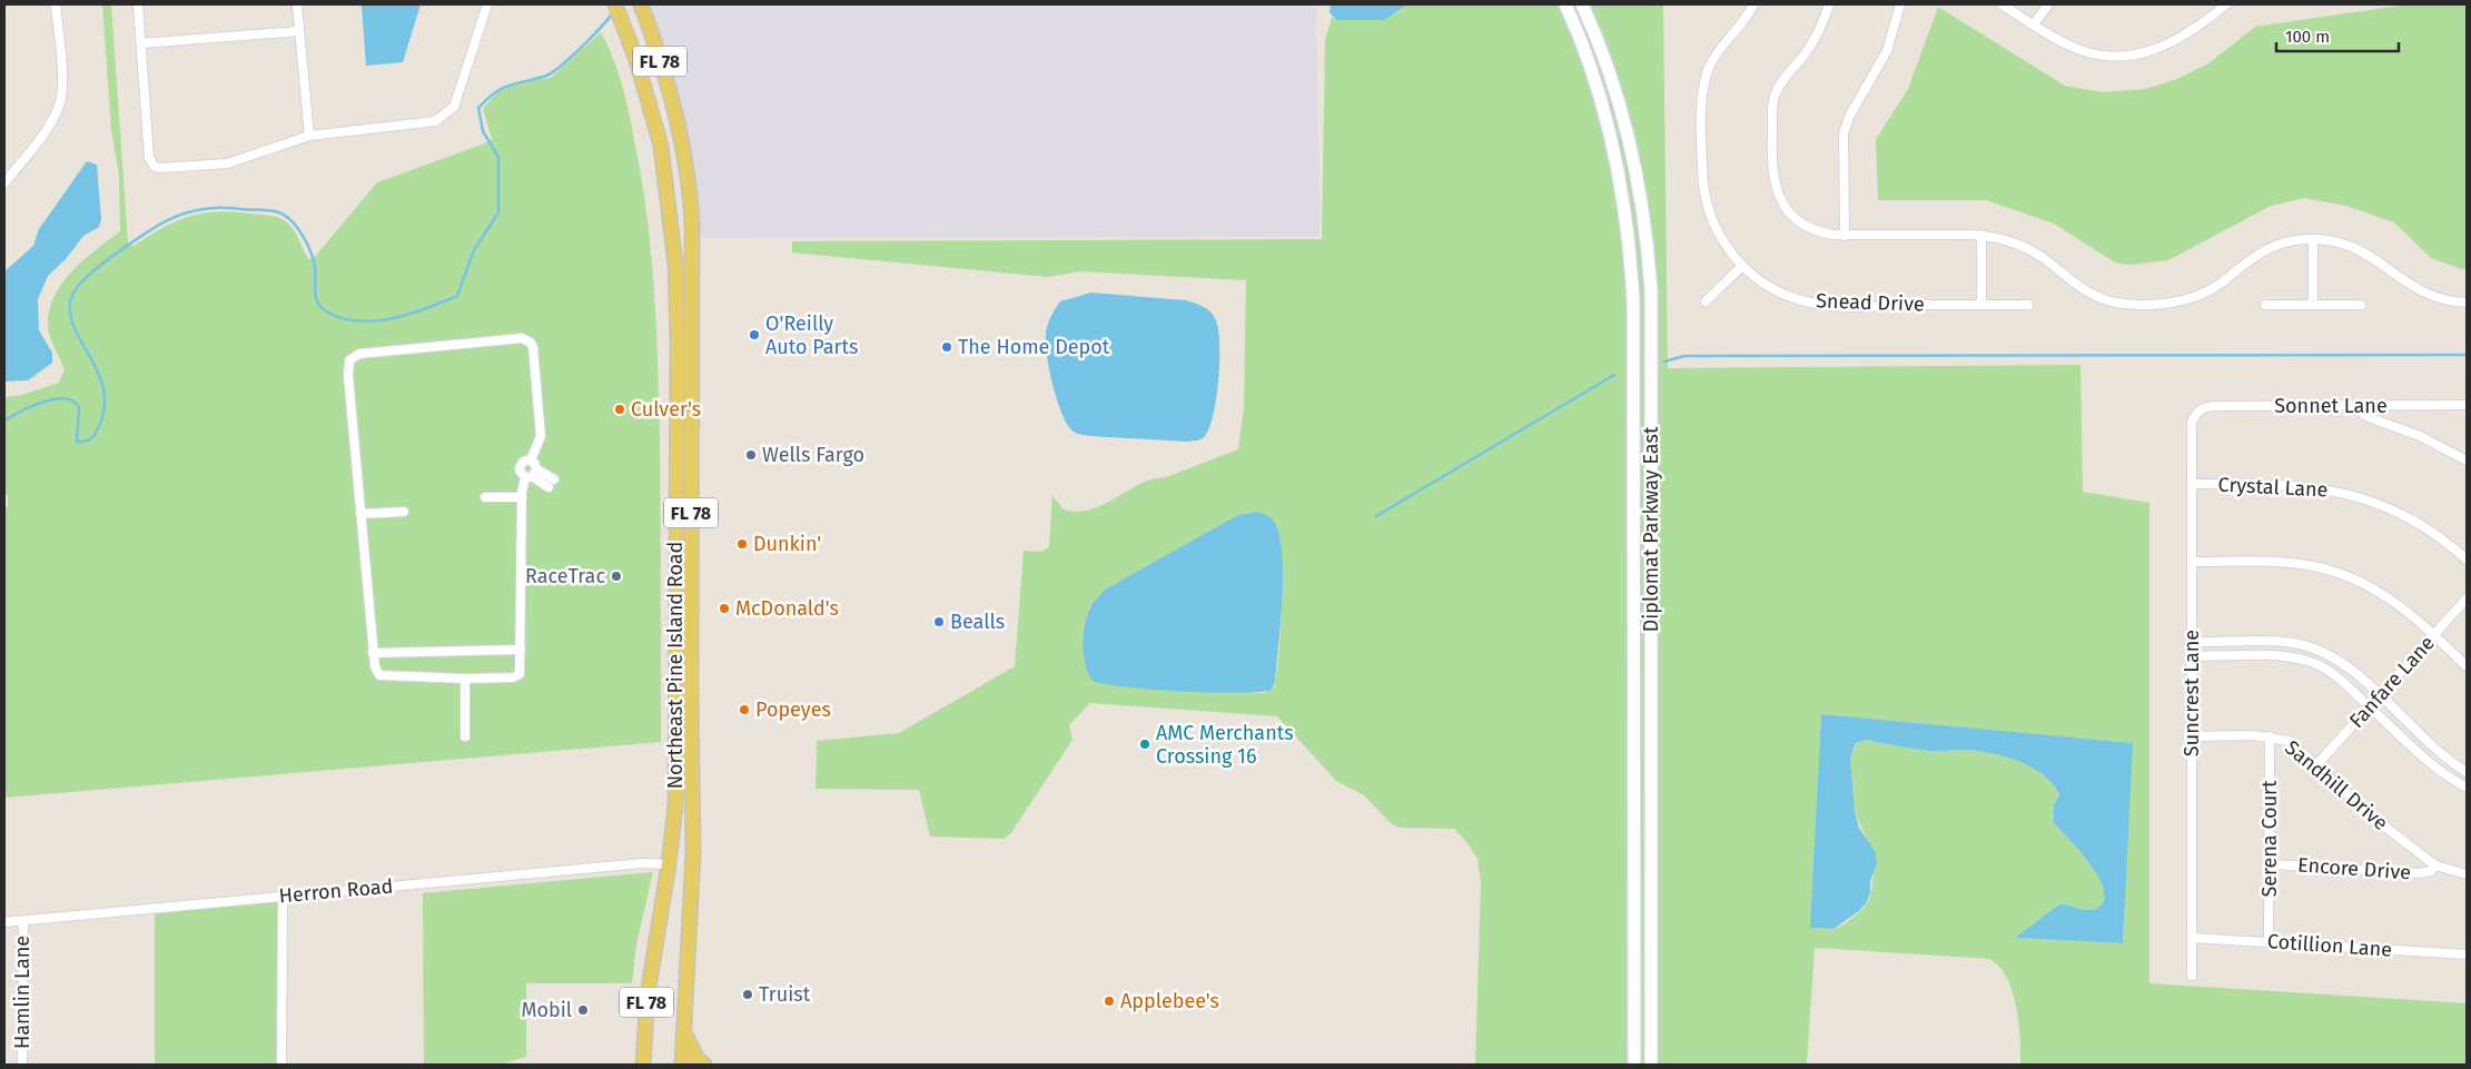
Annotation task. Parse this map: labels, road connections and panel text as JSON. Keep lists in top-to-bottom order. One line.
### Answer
{"streets":{"main road":["FL 78","Diplomat Parkway East","Northeast Pine Island Road"],"street":["Snead Drive","Sonnet Lane","Crystal Lane","Fanfare Lane","Suncrest Lane","Sandhill Drive","Serena Court","Encore Drive","Herron Road","Cotillion Lane","Hamlin Lane"]},"crossings":[["Sonnet Lane","Suncrest Lane"],["Crystal Lane","Suncrest Lane"],["Northeast Pine Island Road","Herron Road"],["Fanfare Lane","Sandhill Drive"],["Suncrest Lane","Sandhill Drive"],["Suncrest Lane","Cotillion Lane"],["Sandhill Drive","Serena Court"],["Sandhill Drive","Encore Drive"],["Serena Court","Encore Drive"],["Serena Court","Cotillion Lane"],["Herron Road","Hamlin Lane"]],"places":["O'Reilly Auto Parts","The Home Depot","Culver's","Wells Fargo","Dunkin'","RaceTrac","McDonald's","Bealls","Popeyes","AMC Merchants Crossing 16","Truist","Applebee's","Mobil"],"scale_bar":"100 m"}
